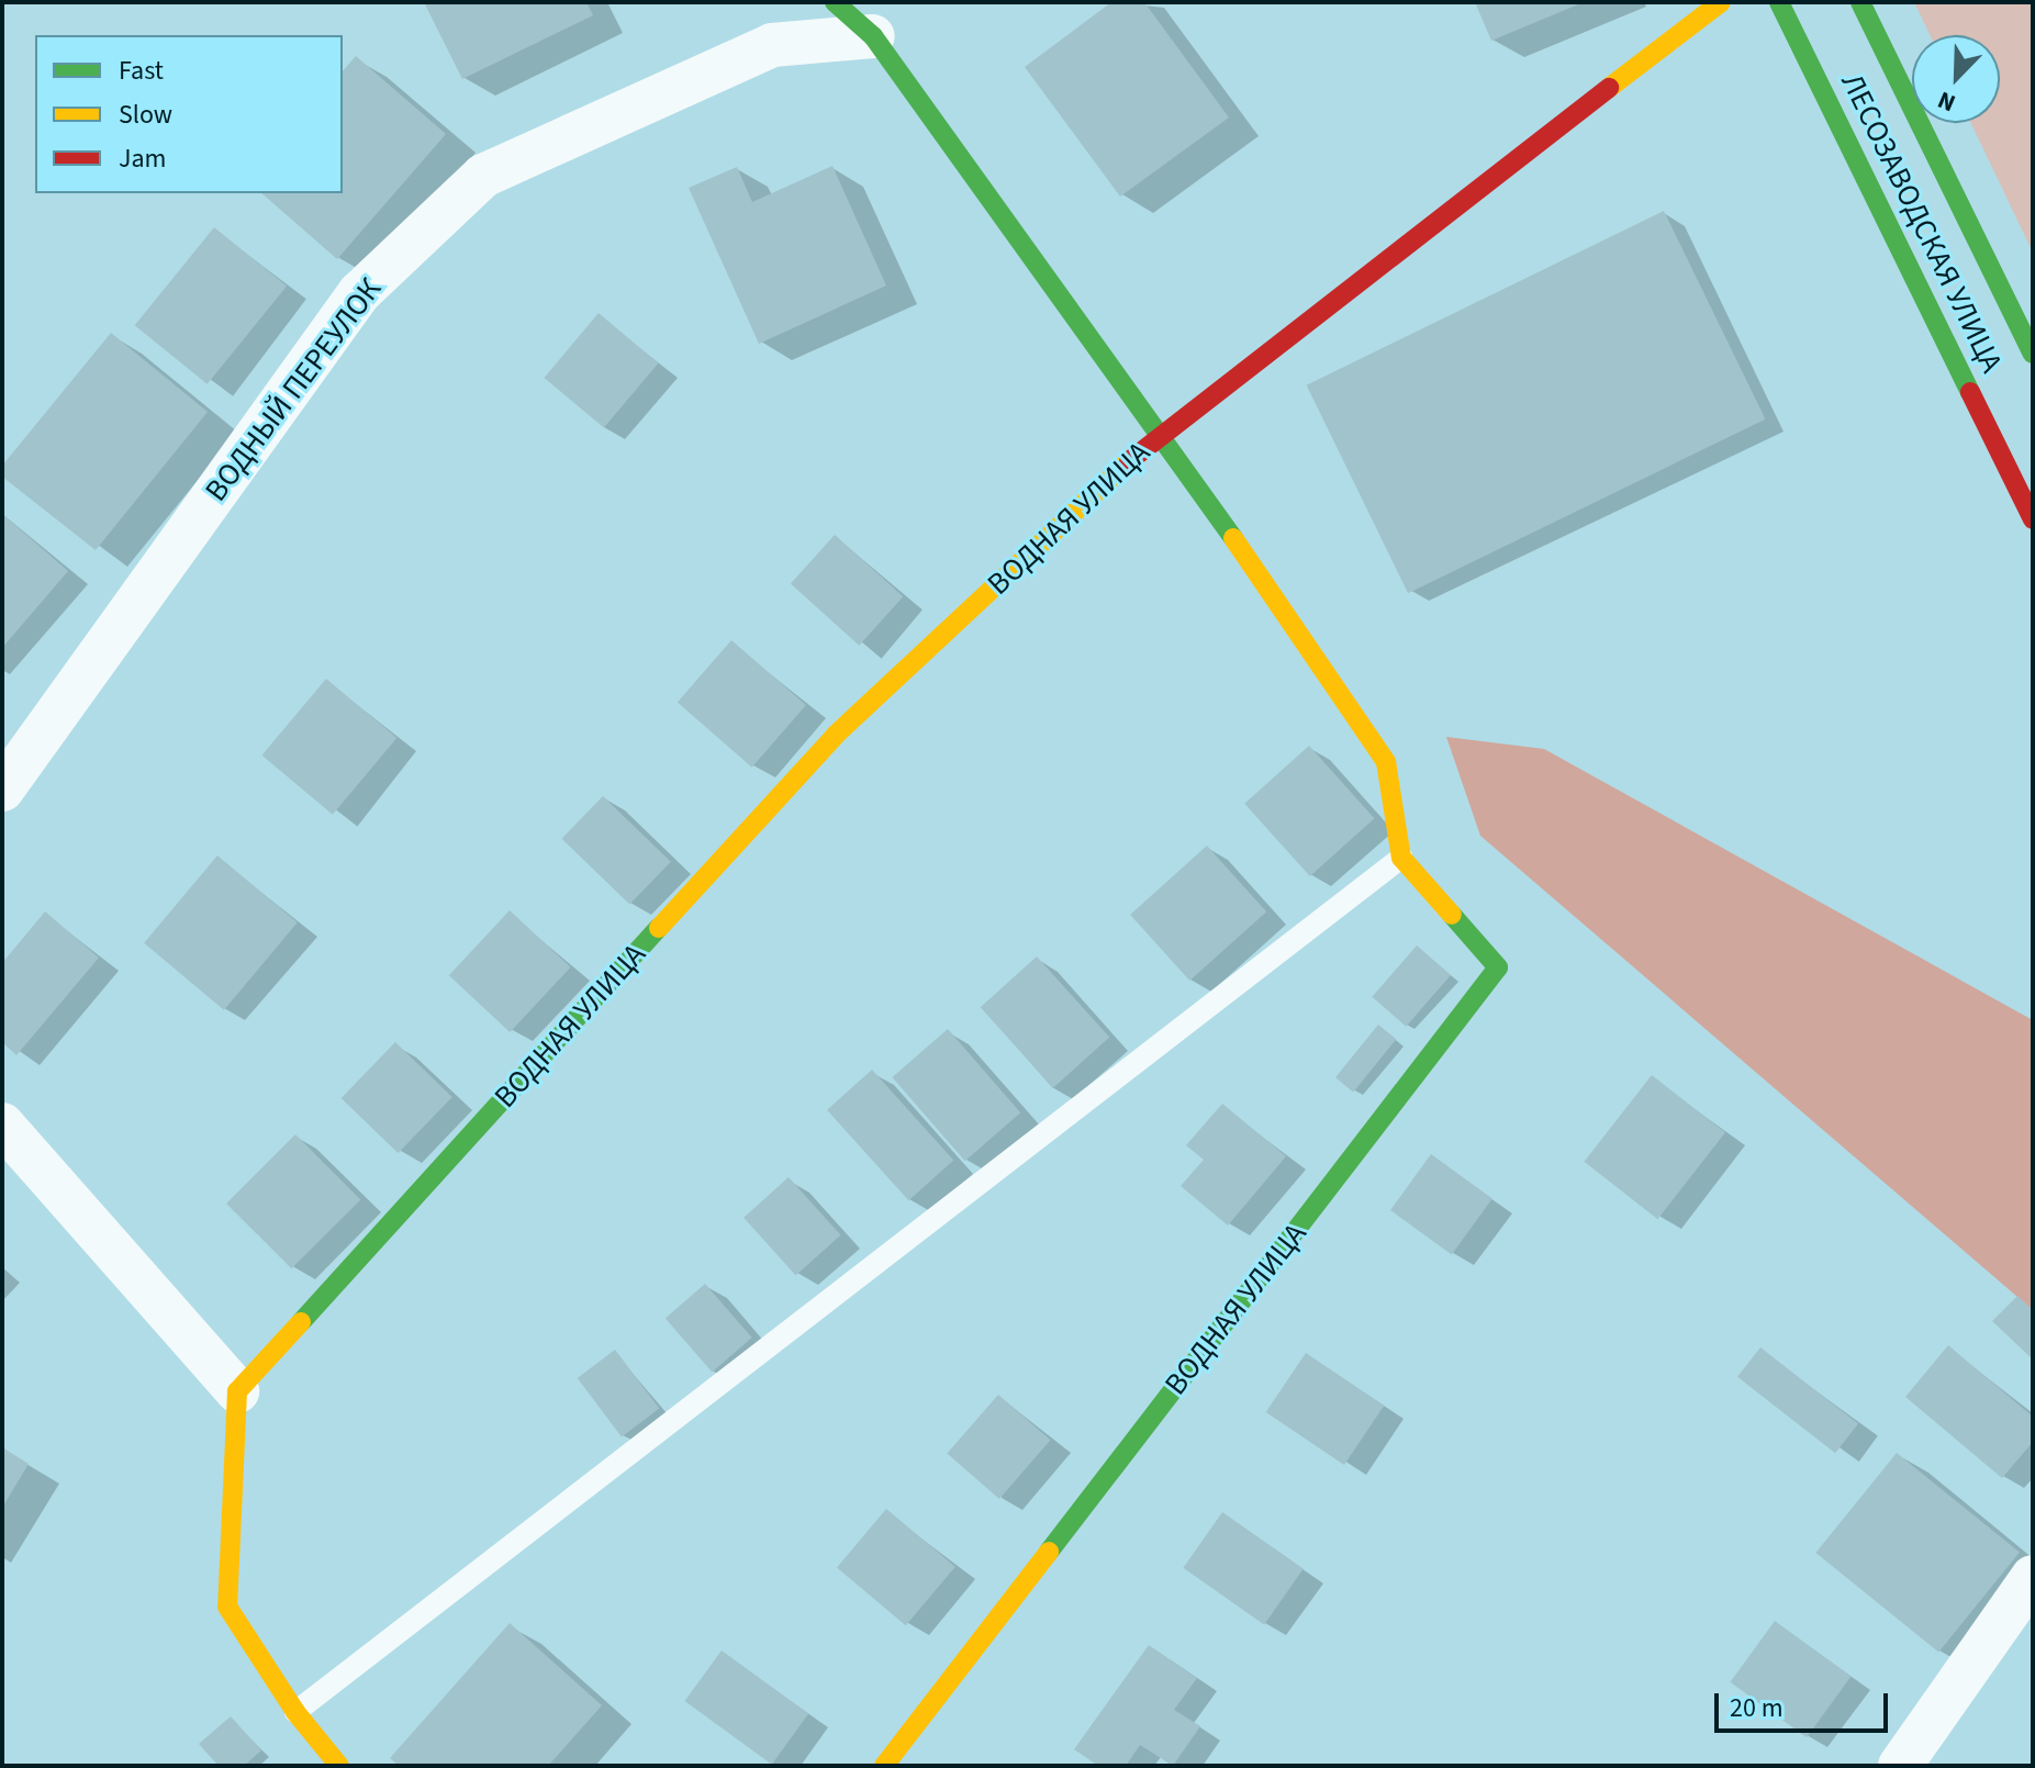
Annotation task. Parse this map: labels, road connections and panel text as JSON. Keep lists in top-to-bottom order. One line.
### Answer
{"streets":{"street":["ЛЕСОЗАВОДСКАЯ УЛИЦА","ВОДНЫЙ ПЕРЕУЛОК","ВОДНАЯ УЛИЦА"]},"crossings":[["ВОДНЫЙ ПЕРЕУЛОК","ВОДНАЯ УЛИЦА"]],"legend":["Fast","Slow","Jam"],"scale_bar":"20 m","north":"bottom left"}
